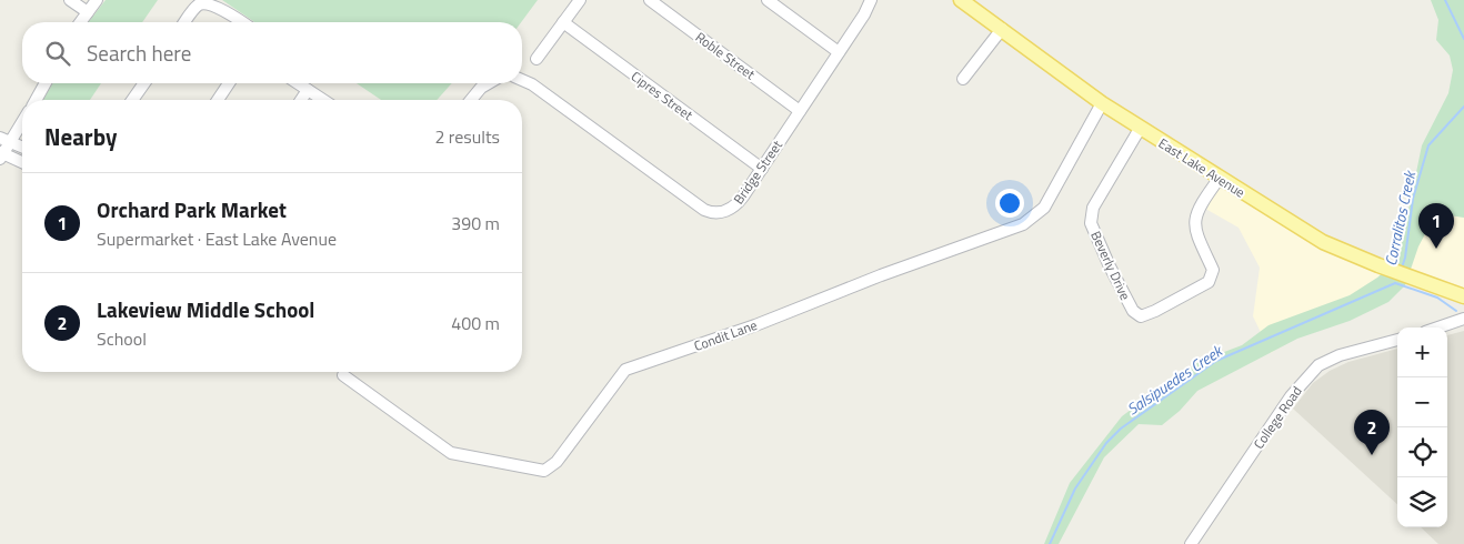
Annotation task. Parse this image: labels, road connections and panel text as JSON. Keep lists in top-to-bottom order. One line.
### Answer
{"streets":{"main road":["East Lake Avenue"],"street":["Roble Street","Cipres Street","Bridge Street","Beverly Drive","Condit Lane","College Road"]},"crossings":[["Roble Street","Bridge Street"],["Cipres Street","Bridge Street"],["East Lake Avenue","Beverly Drive"],["East Lake Avenue","Condit Lane"]],"water":["Corralitos Creek","Salsipuedes Creek"],"page":{"search":"Search here","heading":["Nearby","2 results"],"list":[{"mark":"1","name":"Orchard Park Market","note":"Supermarket · East Lake Avenue","value":"390 m"},{"mark":"2","name":"Lakeview Middle School","note":"School","value":"400 m"}],"pins":["1","2"],"map_buttons":["+","−"]}}
